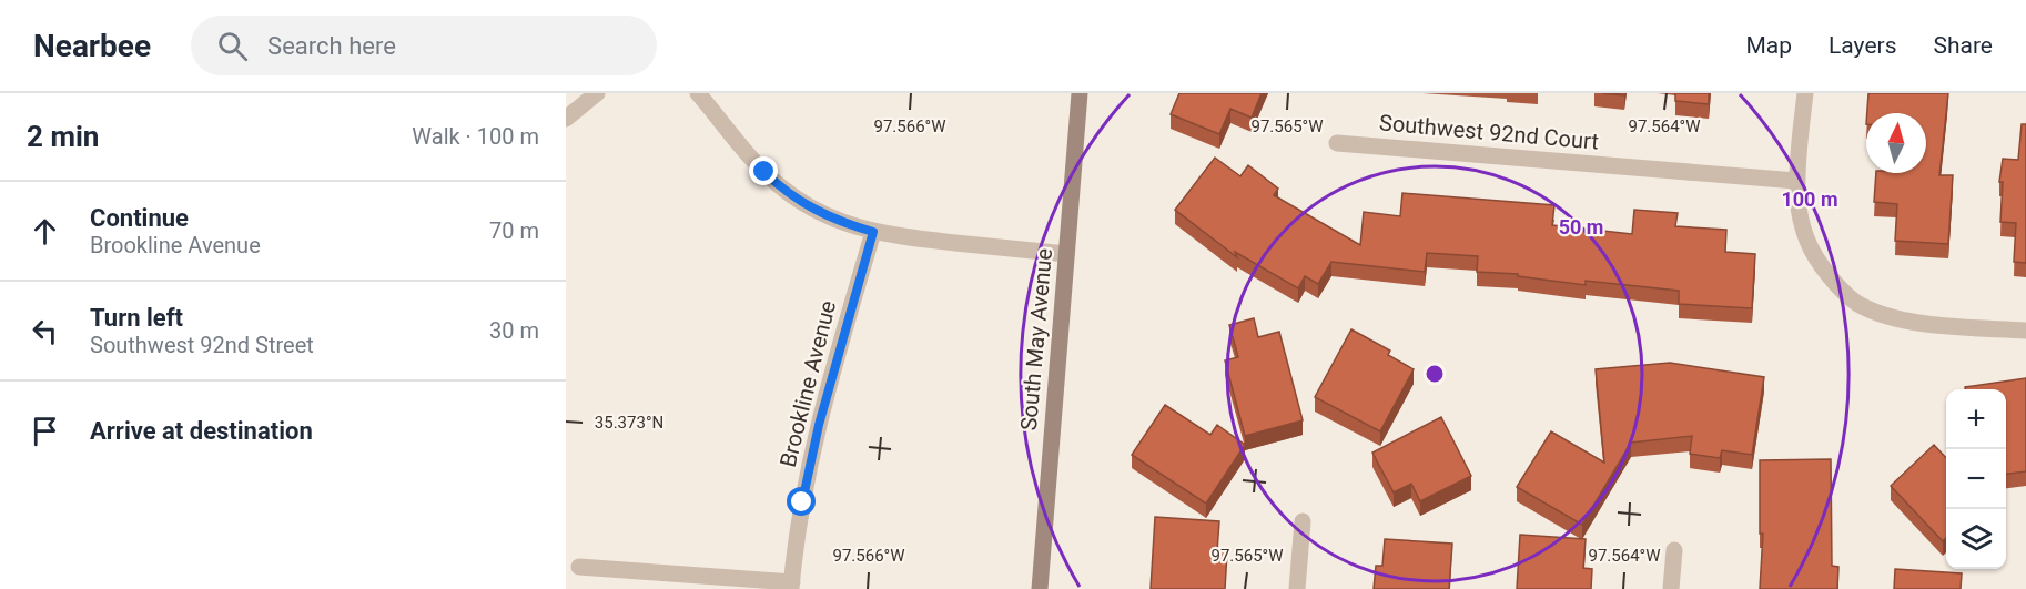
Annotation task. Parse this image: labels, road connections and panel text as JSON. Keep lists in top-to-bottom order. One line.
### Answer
{"streets":{"main road":["South May Avenue"],"street":["Southwest 92nd Court","Brookline Avenue"]},"north":"top","page":{"header":"Nearbee","search":"Search here","nav":["Map","Layers","Share"],"heading":["2 min","Walk · 100 m"],"list":[["Continue","Brookline Avenue","70 m"],["Turn left","Southwest 92nd Street","30 m"],"Arrive at destination"],"map_buttons":["+","−"]},"coordinates":["97.566°W","97.565°W","97.564°W","35.373°N"],"rings":["100 m","50 m"]}
